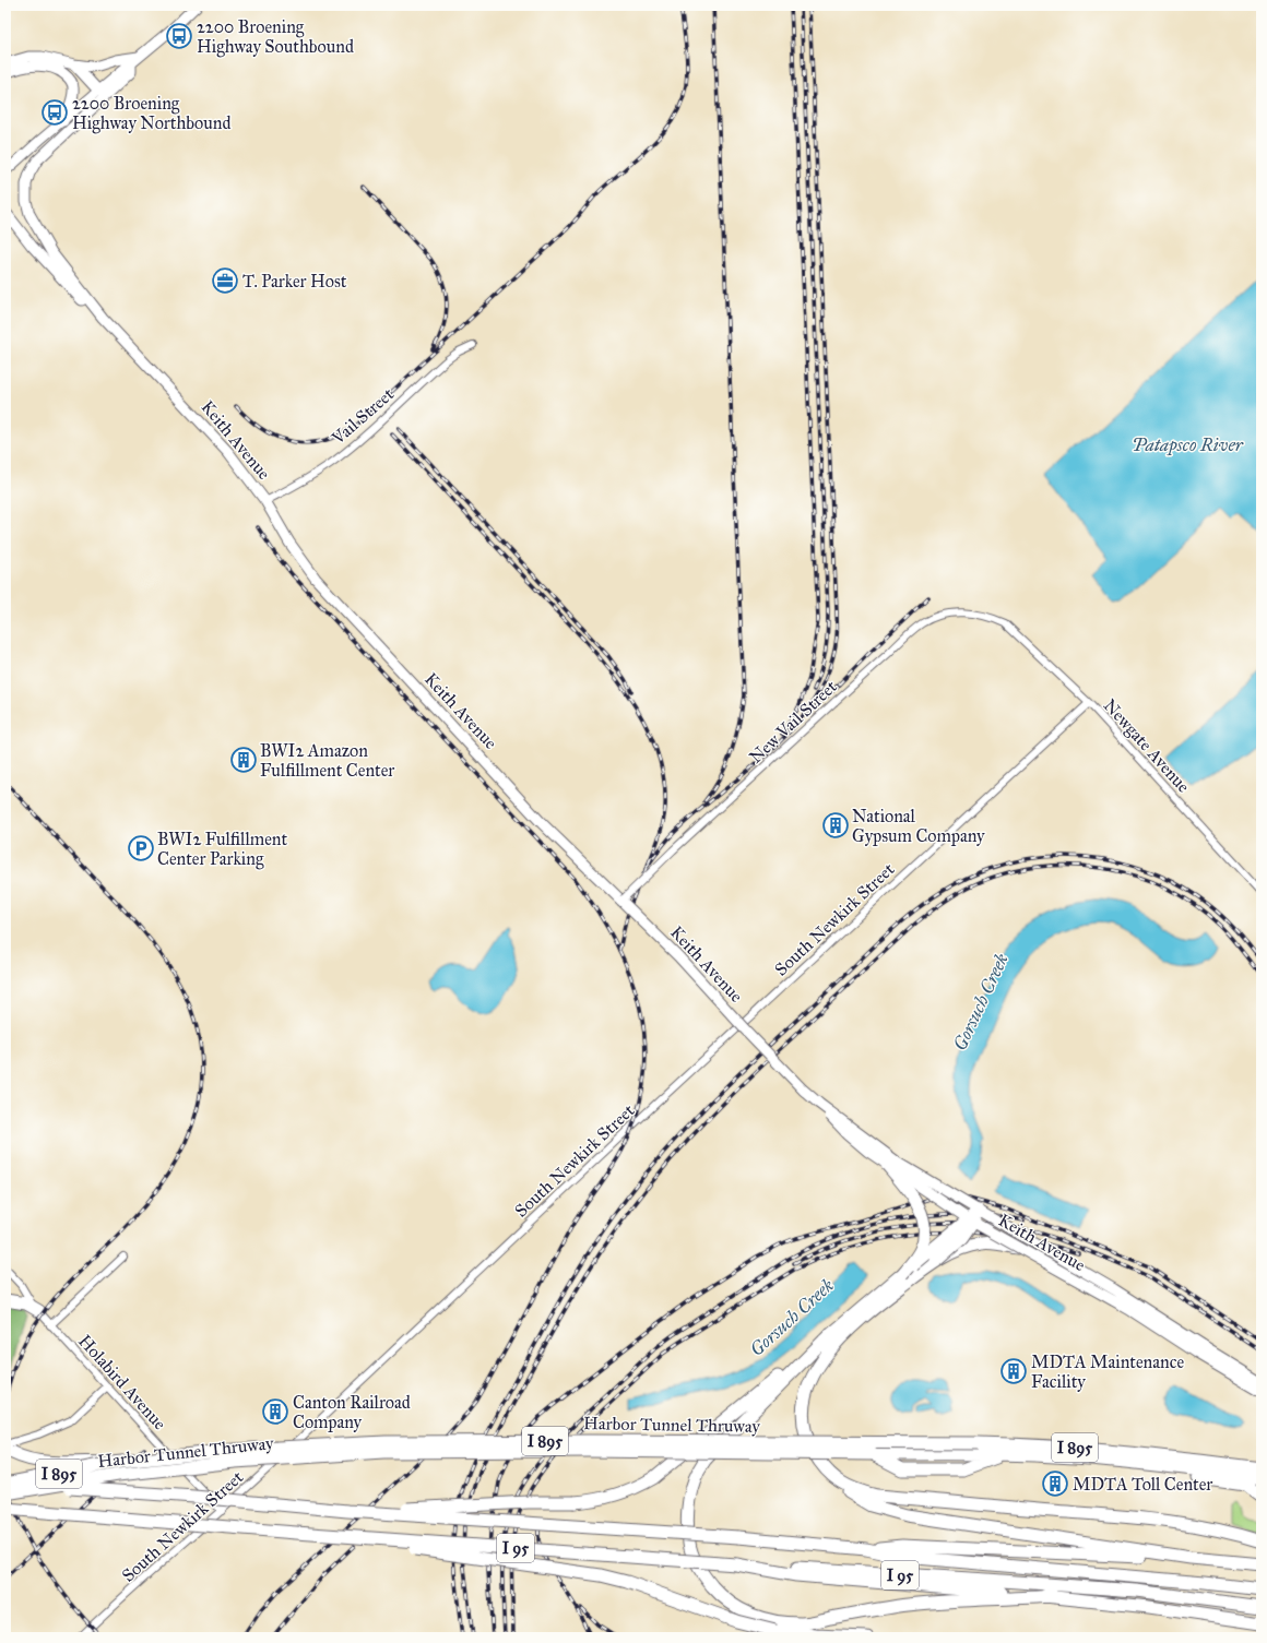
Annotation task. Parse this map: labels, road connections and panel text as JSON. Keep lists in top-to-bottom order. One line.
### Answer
{"streets":{"highway":["Harbor Tunnel Thruway","I 895","I 95"],"main road":["Keith Avenue"],"street":["Vail Street","New Vail Street","Newgate Avenue","South Newkirk Street","Holabird Avenue"]},"crossings":[["Vail Street","Keith Avenue"],["Keith Avenue","New Vail Street"],["Keith Avenue","South Newkirk Street"],["New Vail Street","Newgate Avenue"],["Newgate Avenue","South Newkirk Street"],["South Newkirk Street","Holabird Avenue"],["Harbor Tunnel Thruway","I 95"]],"water":["Patapsco River","Gorsuch Creek"],"places":{"bus stop":["2200 Broening Highway Southbound","2200 Broening Highway Northbound"],"office":["T. Parker Host"],"building":["BWI2 Amazon Fulfillment Center","National Gypsum Company","MDTA Maintenance Facility","Canton Railroad Company","MDTA Toll Center"],"parking":["BWI2 Fulfillment Center Parking"]}}
